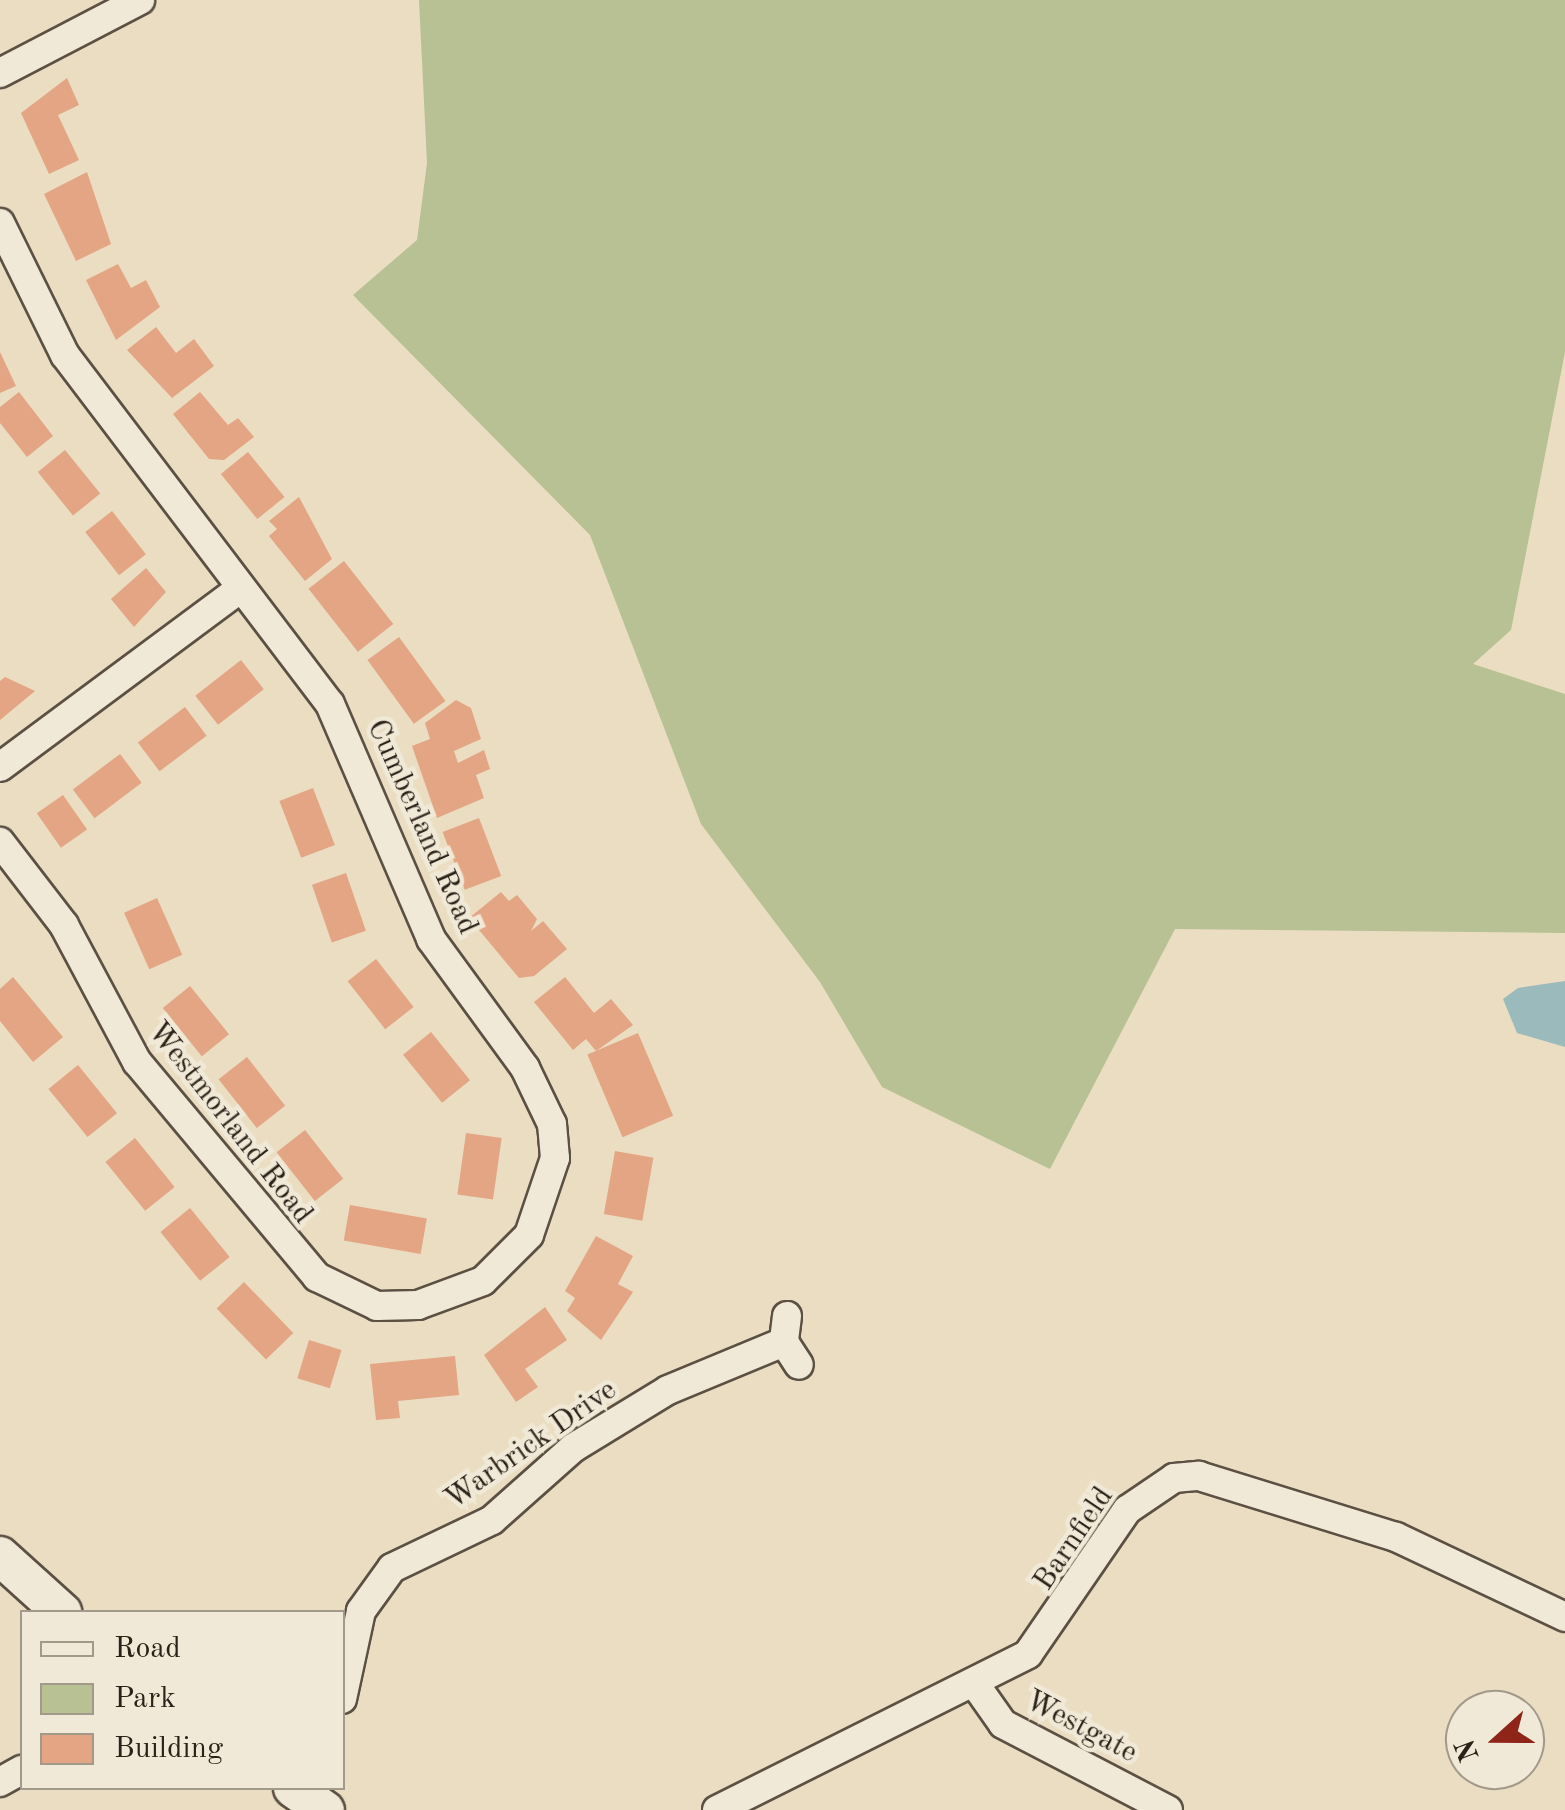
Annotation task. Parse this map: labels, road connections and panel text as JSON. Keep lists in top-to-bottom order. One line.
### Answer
{"streets":{"street":["Cumberland Road","Westmorland Road","Warbrick Drive","Barnfield","Westgate"]},"crossings":[["Cumberland Road","Westmorland Road"],["Barnfield","Westgate"]],"legend":["Road","Park","Building"],"north":"left"}
